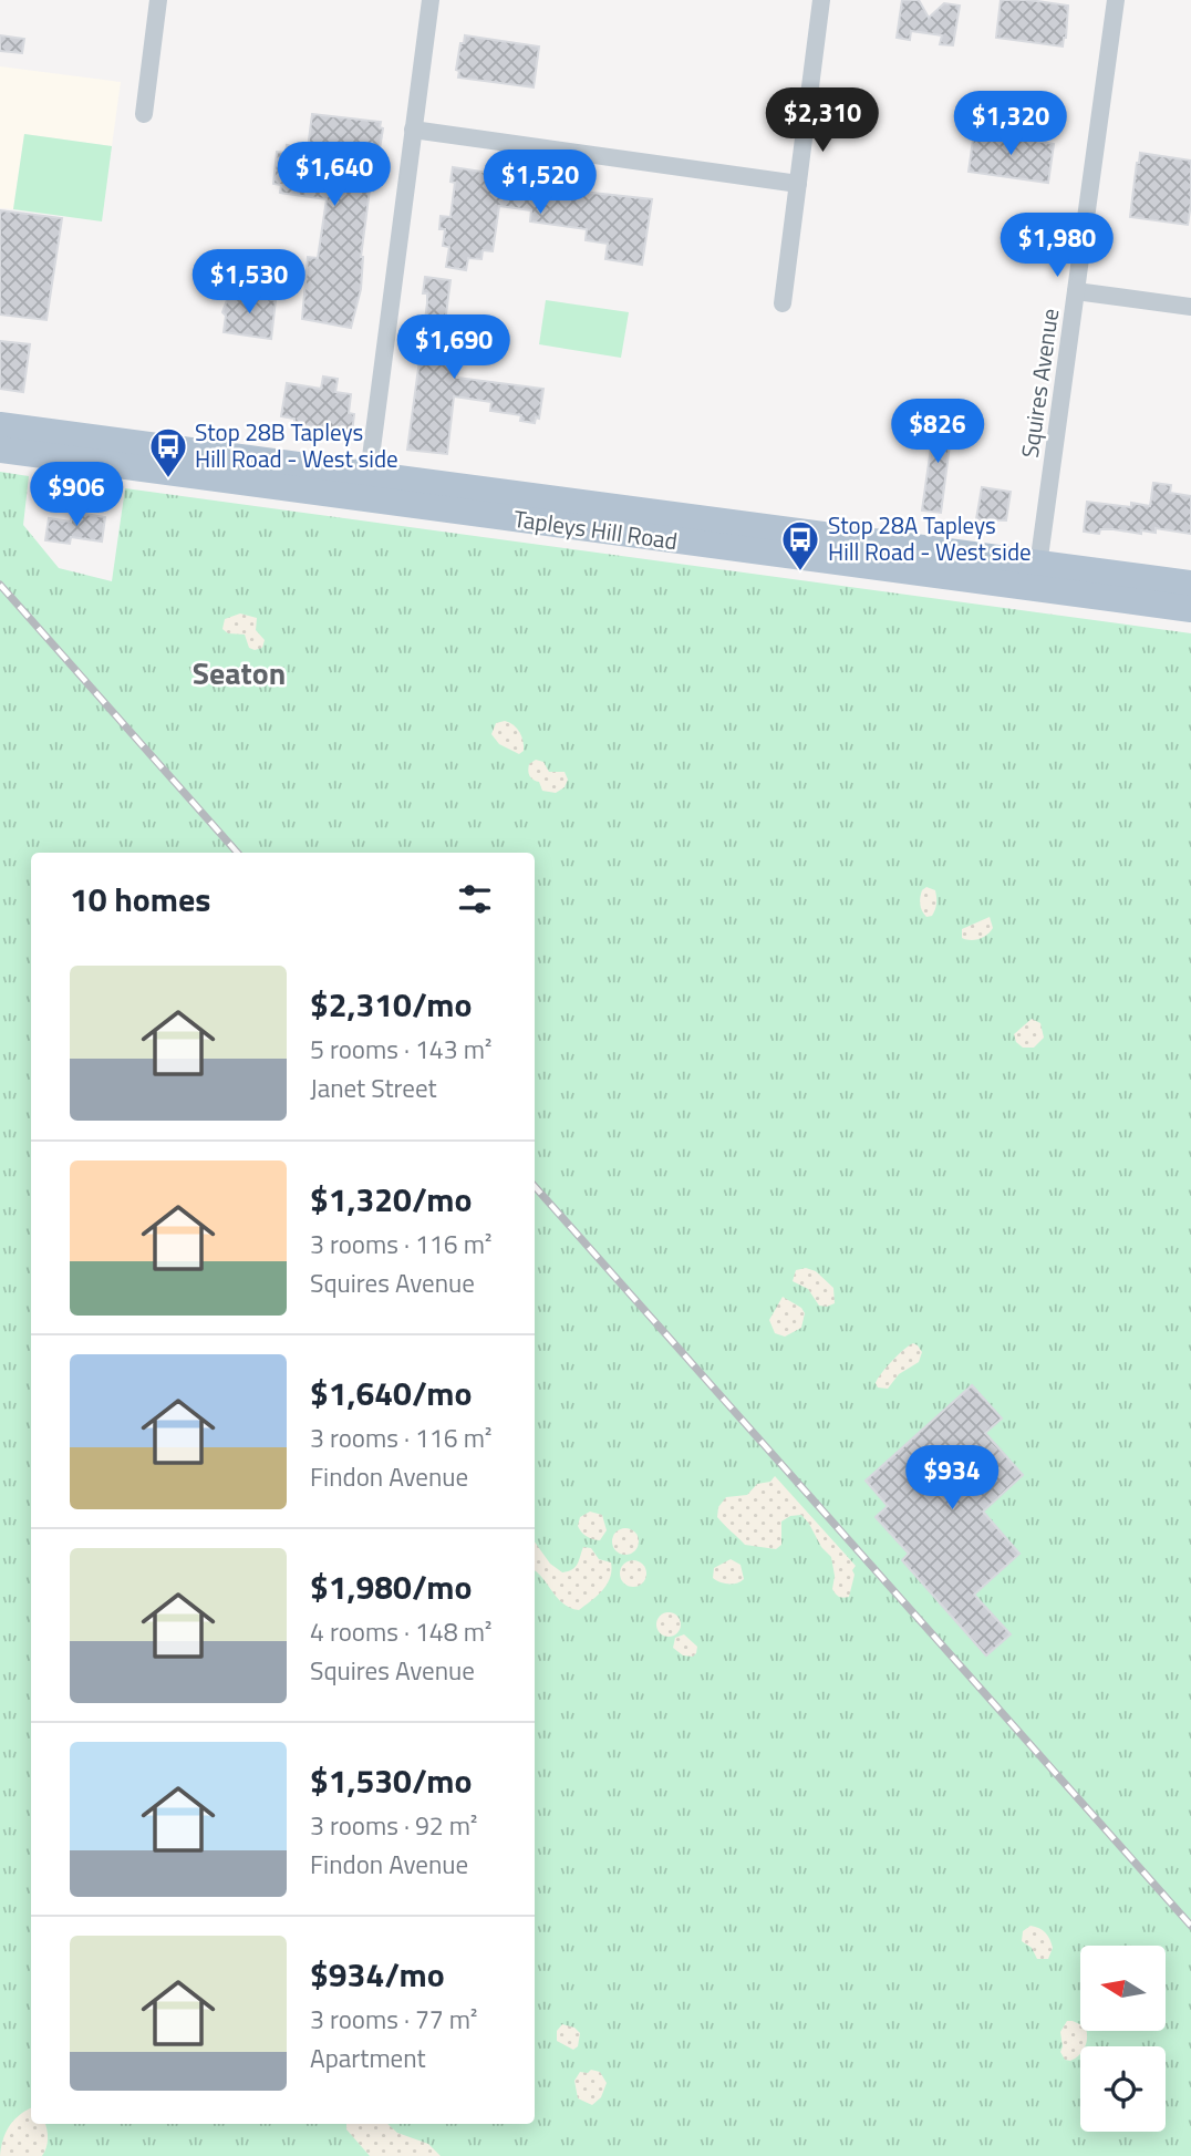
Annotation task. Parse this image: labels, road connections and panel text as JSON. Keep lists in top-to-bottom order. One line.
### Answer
{"streets":{"main road":["Tapleys Hill Road"],"street":["Squires Avenue"]},"crossings":[["Squires Avenue","Tapleys Hill Road"]],"districts":["Seaton"],"places":{"bus stop":["Stop 28B Tapleys Hill Road - West side","Stop 28A Tapleys Hill Road - West side"]},"north":"left","page":{"price":["$2,310","$1,320","$1,640","$1,520","$1,980","$1,530","$1,690","$826","$906","$934"],"heading":"10 homes","list":[{"name":"$2,310/mo","note":"5 rooms · 143 m² · Janet Street"},{"name":"$1,320/mo","note":"3 rooms · 116 m² · Squires Avenue"},{"name":"$1,640/mo","note":"3 rooms · 116 m² · Findon Avenue"},{"name":"$1,980/mo","note":"4 rooms · 148 m² · Squires Avenue"},{"name":"$1,530/mo","note":"3 rooms · 92 m² · Findon Avenue"},{"name":"$934/mo","note":"3 rooms · 77 m² · Apartment"}]}}
